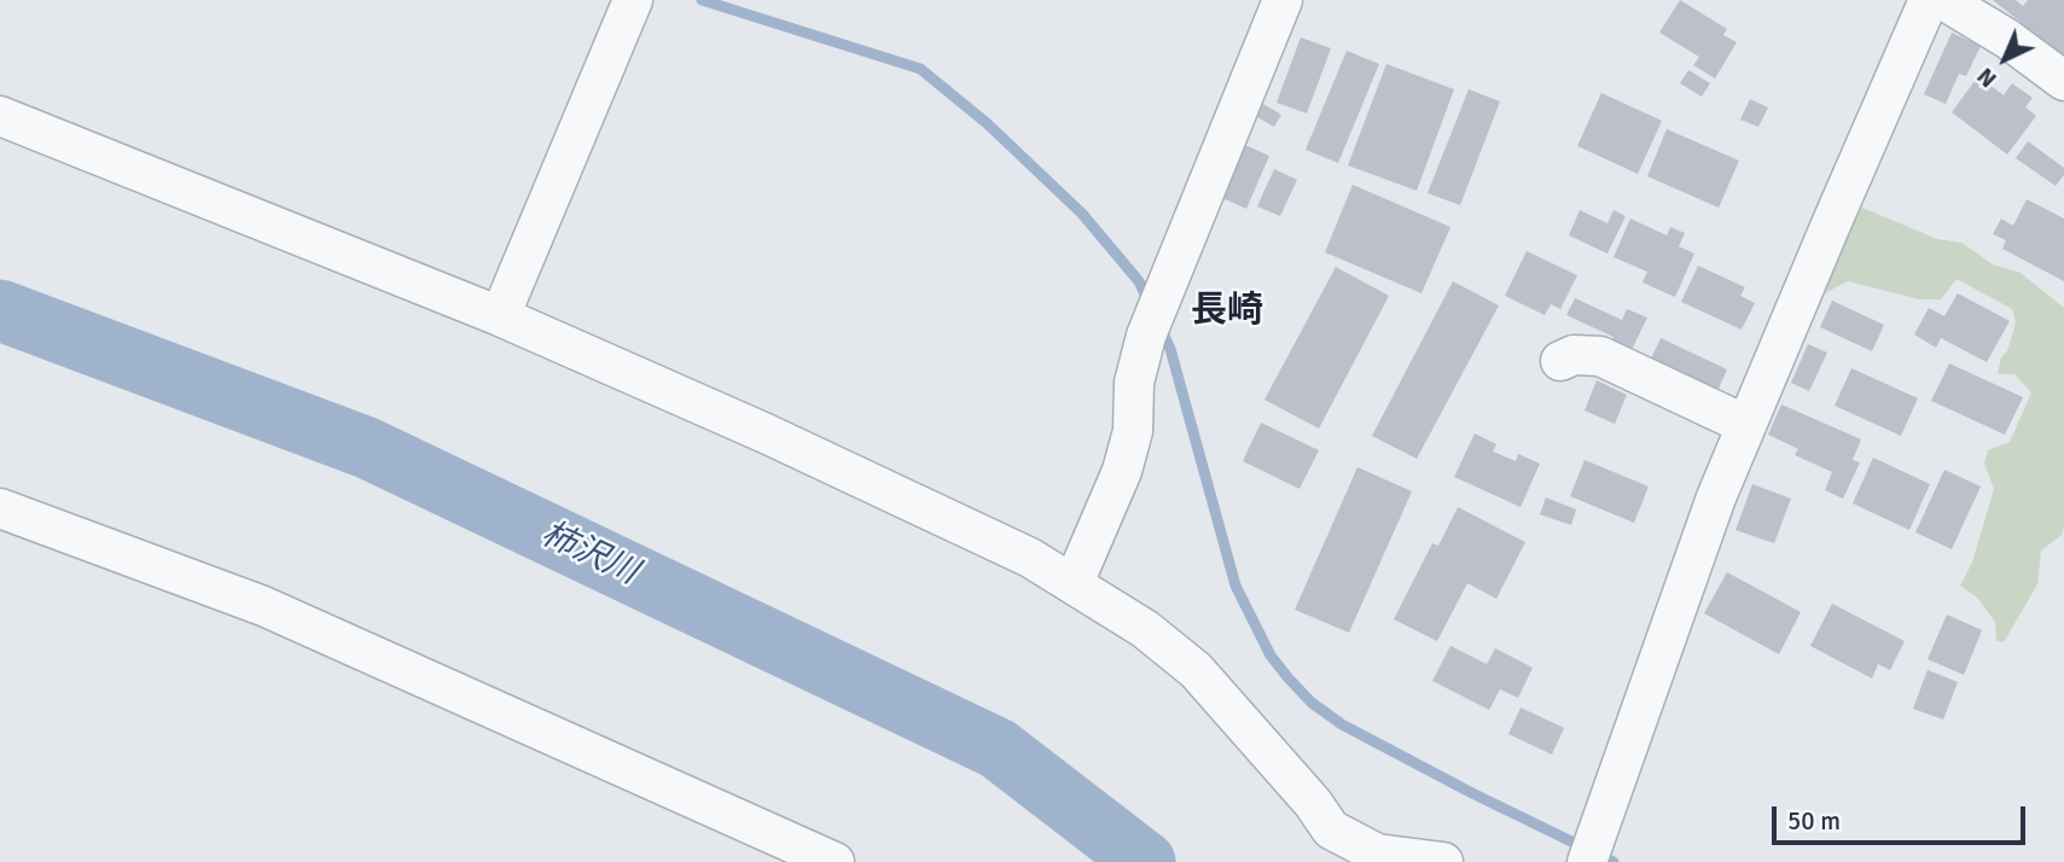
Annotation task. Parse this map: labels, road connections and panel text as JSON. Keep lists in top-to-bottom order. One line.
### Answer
{"districts":["長崎"],"water":["柿沢川"],"scale_bar":"50 m","north":"bottom left"}
